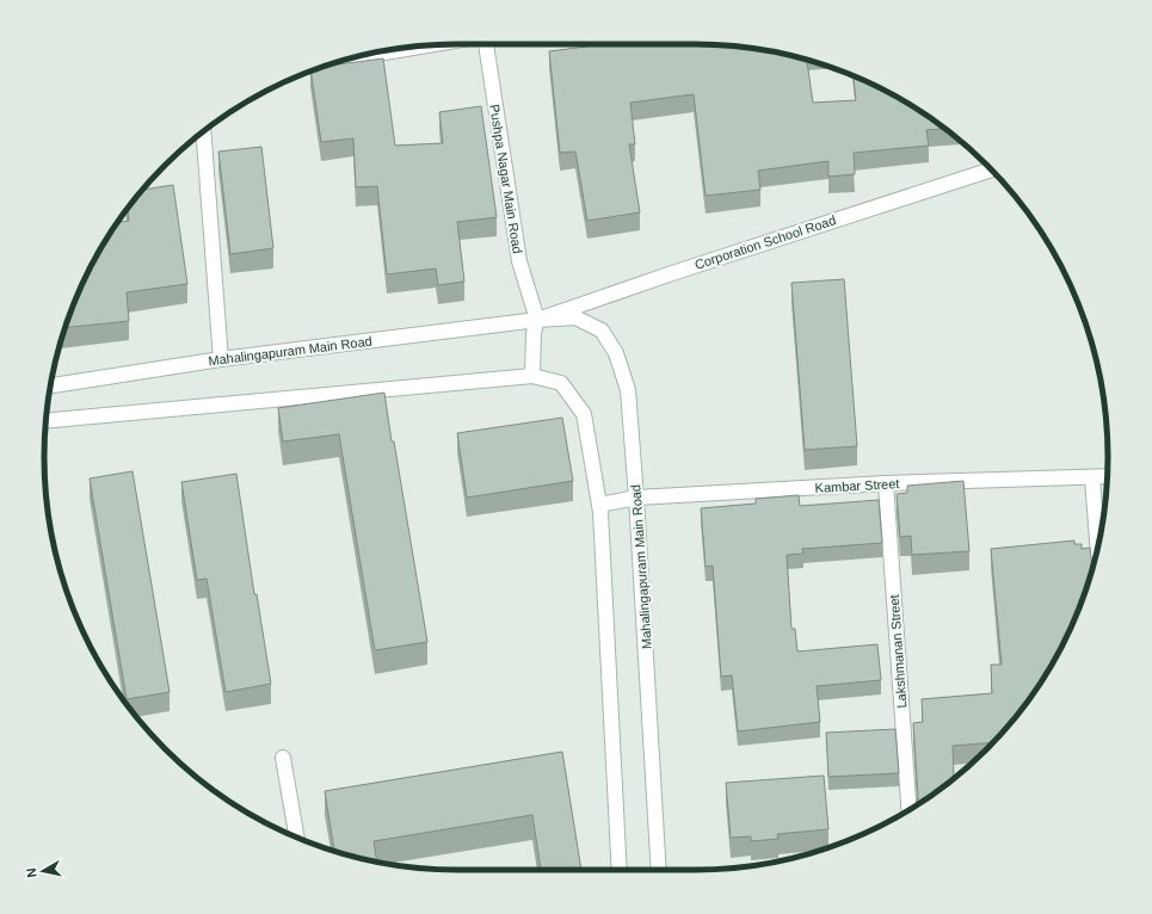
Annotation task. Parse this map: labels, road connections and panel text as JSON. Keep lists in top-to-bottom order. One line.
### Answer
{"streets":{"street":["Pushpa Nagar Main Road","Corporation School Road","Mahalingapuram Main Road","Kambar Street","Lakshmanan Street"]},"crossings":[["Pushpa Nagar Main Road","Corporation School Road"],["Pushpa Nagar Main Road","Mahalingapuram Main Road"],["Corporation School Road","Mahalingapuram Main Road"],["Mahalingapuram Main Road","Kambar Street"],["Kambar Street","Lakshmanan Street"]],"north":"left"}
